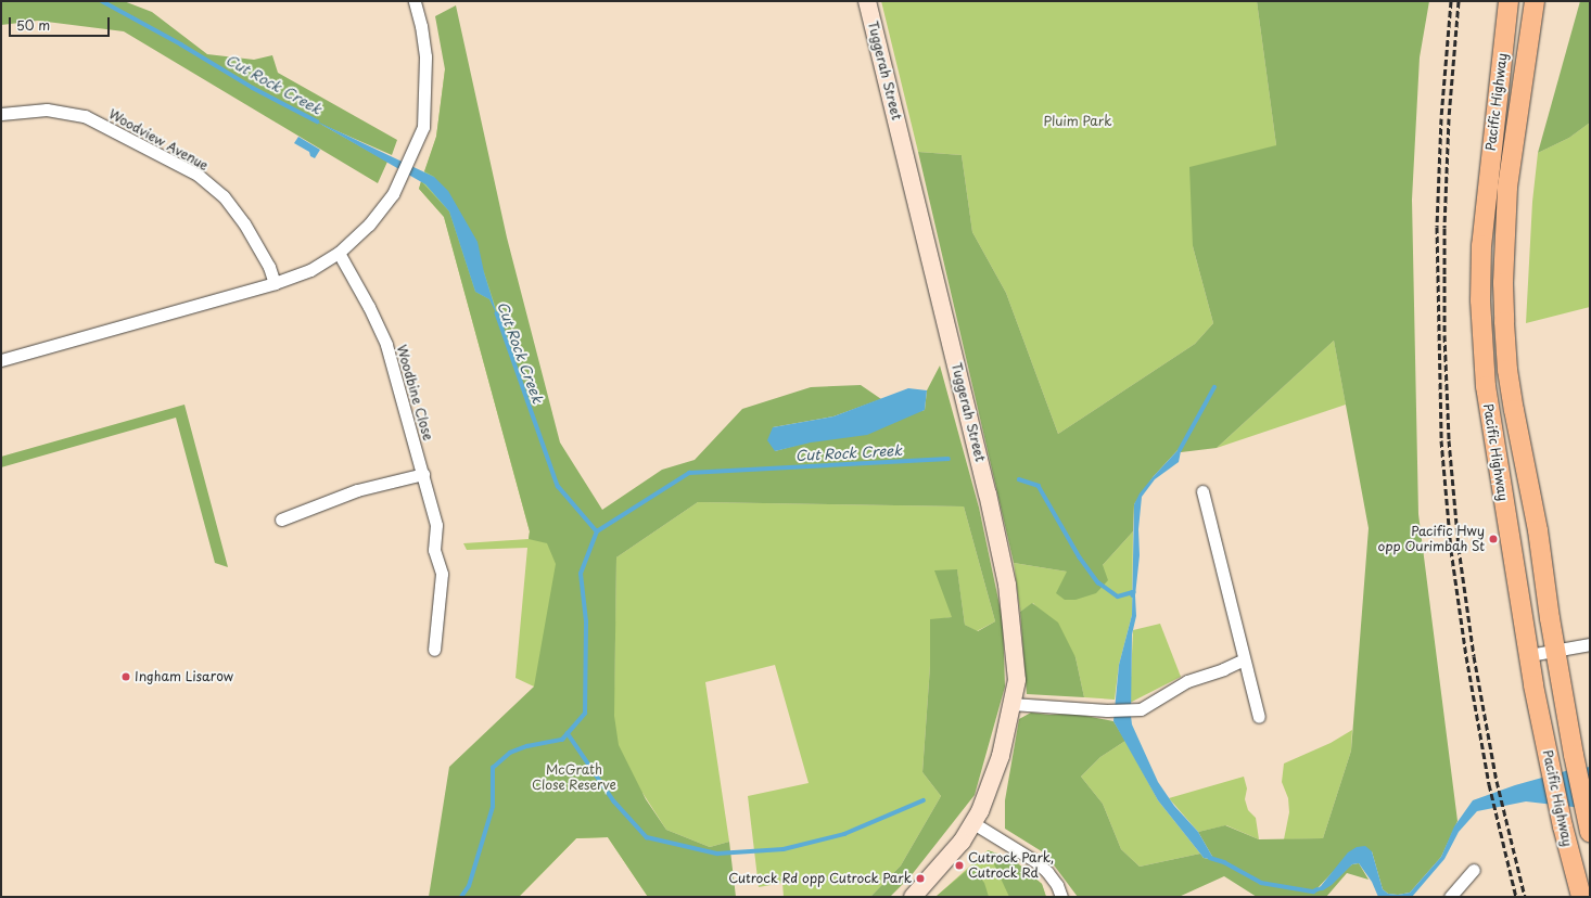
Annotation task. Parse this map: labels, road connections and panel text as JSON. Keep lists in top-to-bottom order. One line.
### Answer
{"streets":{"main road":["Pacific Highway"],"street":["Tuggerah Street","Woodview Avenue","Woodbine Close"]},"water":["Cut Rock Creek"],"parks":["Pluim Park","McGrath Close Reserve"],"places":["Pacific Hwy opp Ourimbah St","Ingham Lisarow","Cutrock Park, Cutrock Rd","Cutrock Rd opp Cutrock Park"],"scale_bar":"50 m"}
